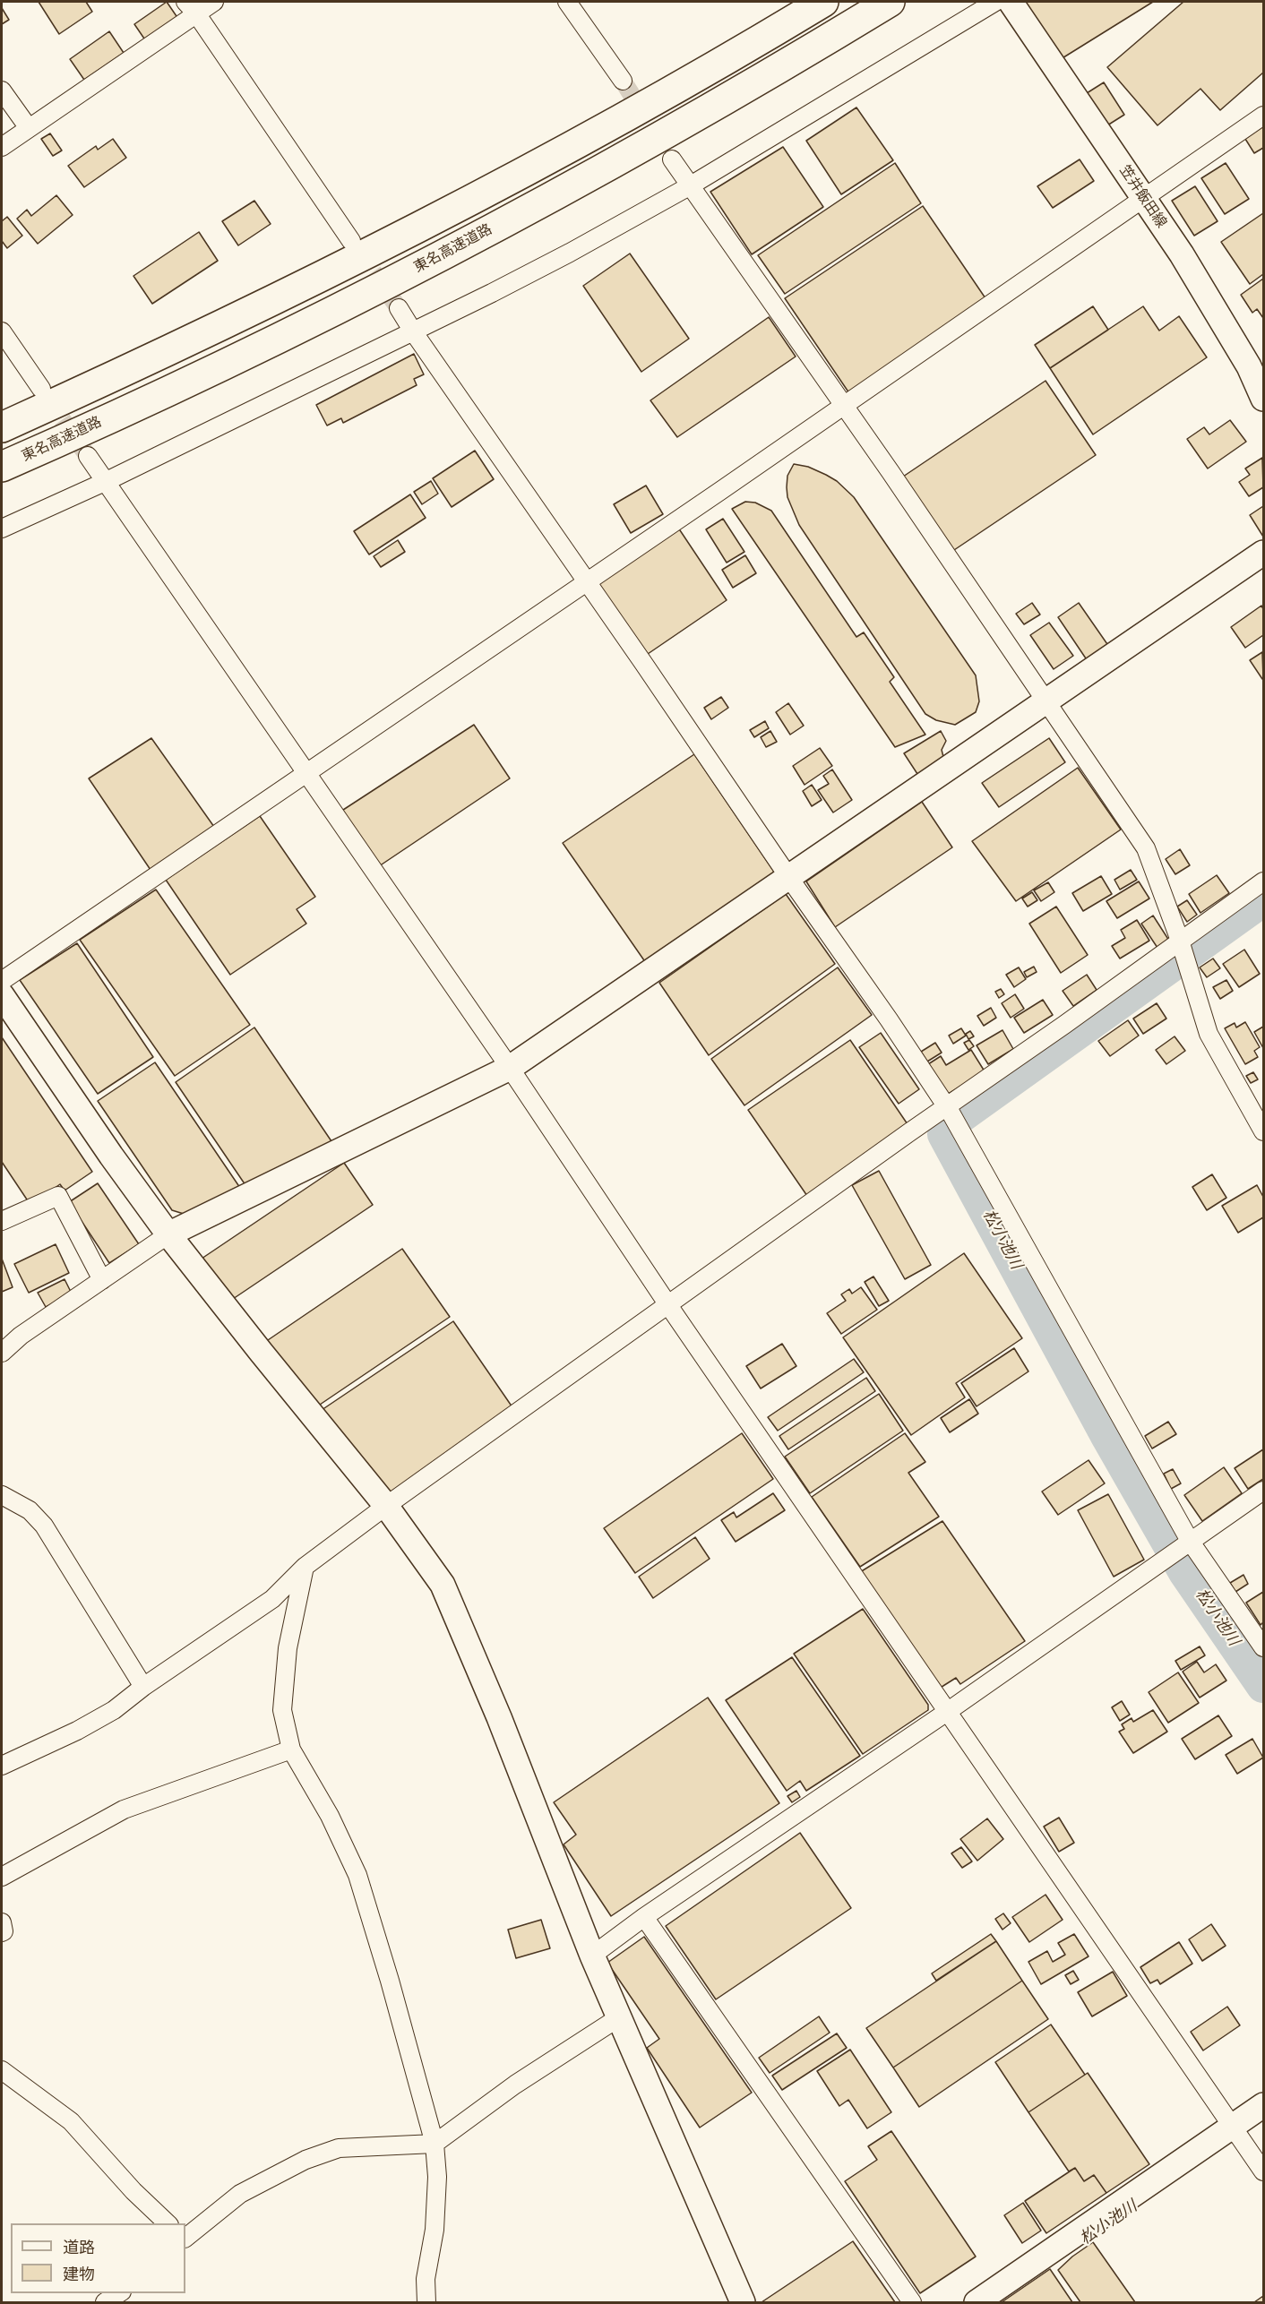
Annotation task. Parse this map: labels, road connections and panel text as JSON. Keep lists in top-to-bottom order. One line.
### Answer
{"streets":{"highway":["東名高速道路"],"street":["笠井飯田線"]},"water":["松小池川"],"legend":["道路","建物"]}
